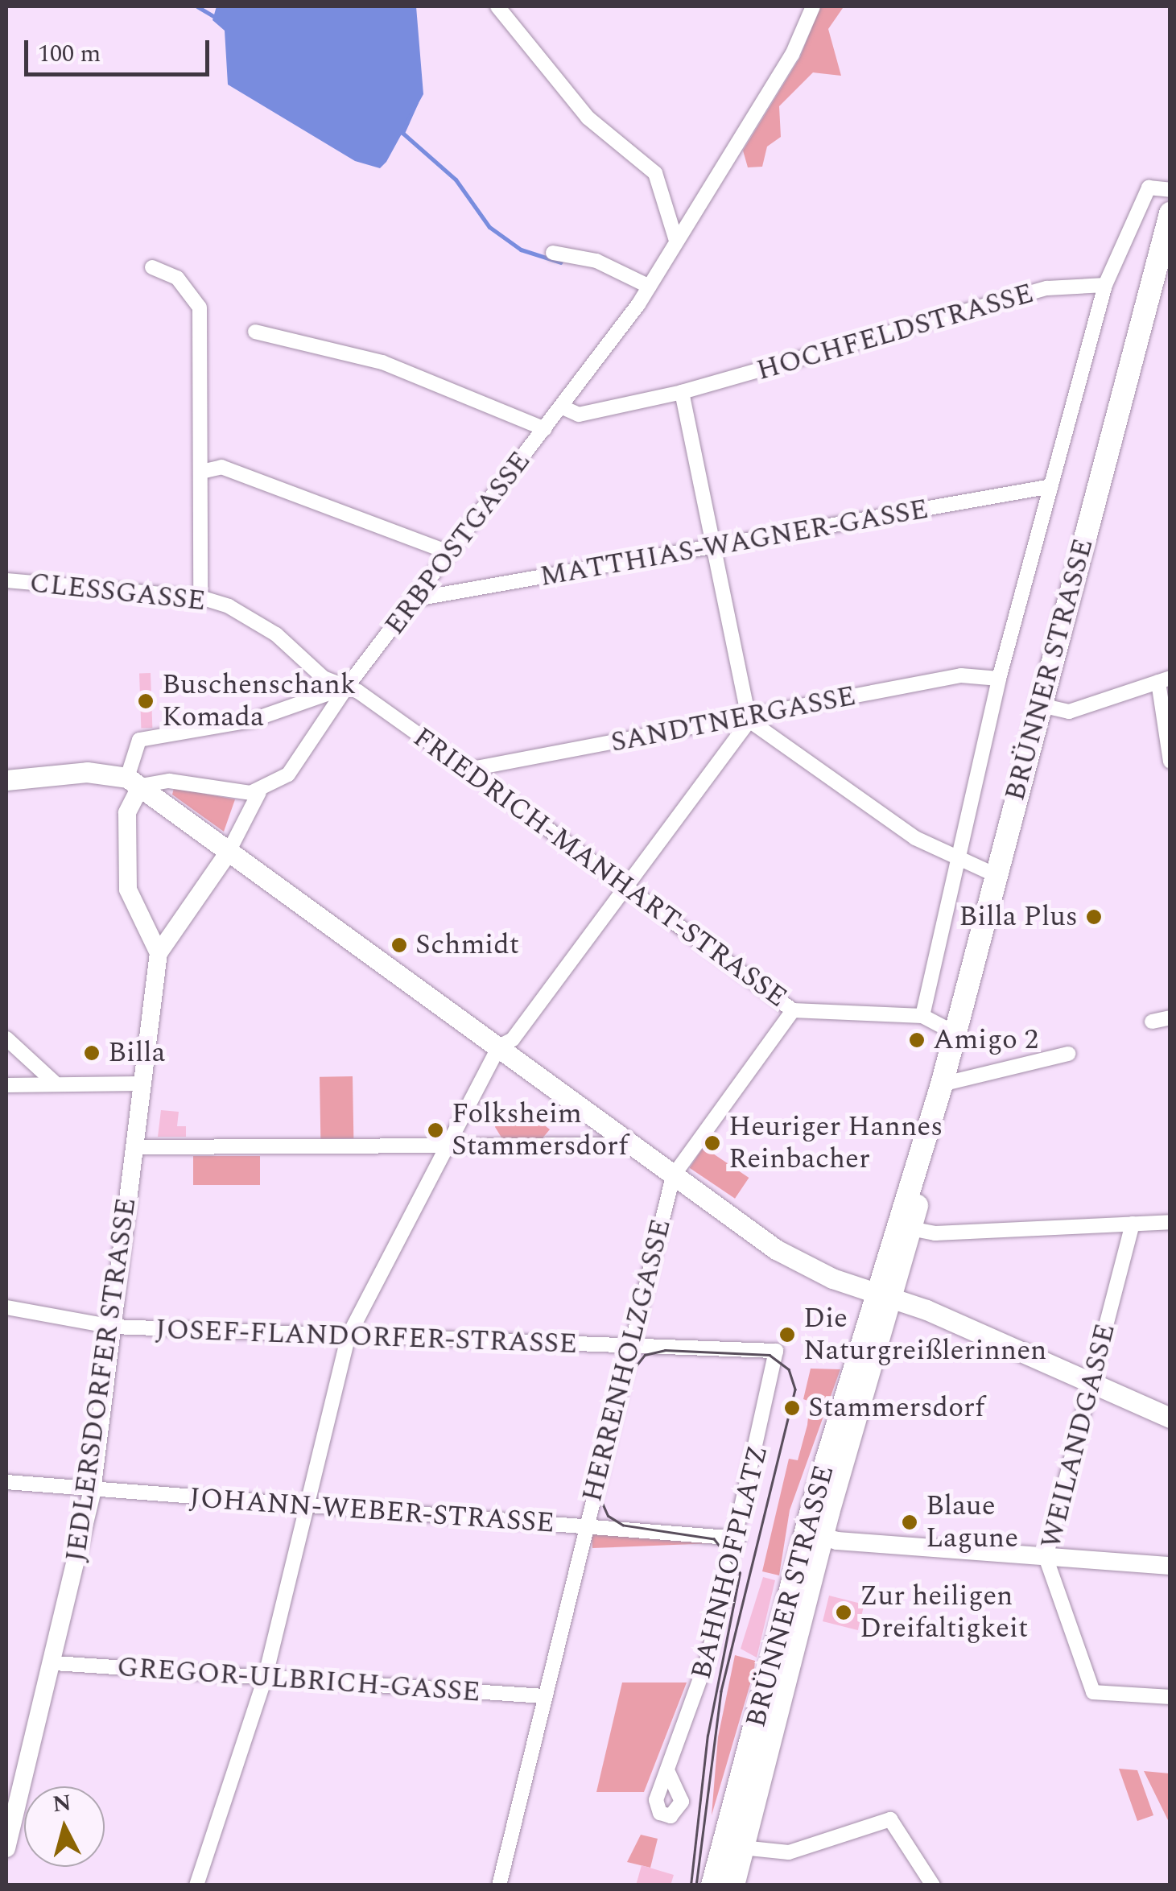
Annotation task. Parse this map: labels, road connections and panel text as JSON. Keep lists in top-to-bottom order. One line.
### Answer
{"streets":{"main road":["BRÜNNER STRASSE"],"street":["HOCHFELDSTRASSE","ERBPOSTGASSE","MATTHIAS-WAGNER-GASSE","CLESSGASSE","SANDTNERGASSE","FRIEDRICH-MANHART-STRASSE","JOSEF-FLANDORFER-STRASSE","HERRENHOLZGASSE","JEDLERSDORFER STRASSE","WEILANDGASSE","JOHANN-WEBER-STRASSE","BAHNHOFPLATZ","GREGOR-ULBRICH-GASSE"]},"crossings":[["HOCHFELDSTRASSE","ERBPOSTGASSE"],["HOCHFELDSTRASSE","BRÜNNER STRASSE"],["ERBPOSTGASSE","MATTHIAS-WAGNER-GASSE"],["ERBPOSTGASSE","CLESSGASSE"],["ERBPOSTGASSE","FRIEDRICH-MANHART-STRASSE"],["MATTHIAS-WAGNER-GASSE","BRÜNNER STRASSE"],["CLESSGASSE","FRIEDRICH-MANHART-STRASSE"],["BRÜNNER STRASSE","SANDTNERGASSE"],["BRÜNNER STRASSE","FRIEDRICH-MANHART-STRASSE"],["SANDTNERGASSE","FRIEDRICH-MANHART-STRASSE"],["FRIEDRICH-MANHART-STRASSE","HERRENHOLZGASSE"],["JOSEF-FLANDORFER-STRASSE","HERRENHOLZGASSE"],["JOSEF-FLANDORFER-STRASSE","JEDLERSDORFER STRASSE"],["JOSEF-FLANDORFER-STRASSE","BAHNHOFPLATZ"],["HERRENHOLZGASSE","JOHANN-WEBER-STRASSE"],["HERRENHOLZGASSE","GREGOR-ULBRICH-GASSE"],["JEDLERSDORFER STRASSE","JOHANN-WEBER-STRASSE"],["JEDLERSDORFER STRASSE","GREGOR-ULBRICH-GASSE"],["JOHANN-WEBER-STRASSE","BAHNHOFPLATZ"]],"places":["Buschenschank Komada","Billa Plus","Schmidt","Amigo 2","Billa","Folksheim Stammersdorf","Heuriger Hannes Reinbacher","Die Naturgreißlerinnen","Stammersdorf","Blaue Lagune","Zur heiligen Dreifaltigkeit"],"scale_bar":"100 m","north":"top"}
